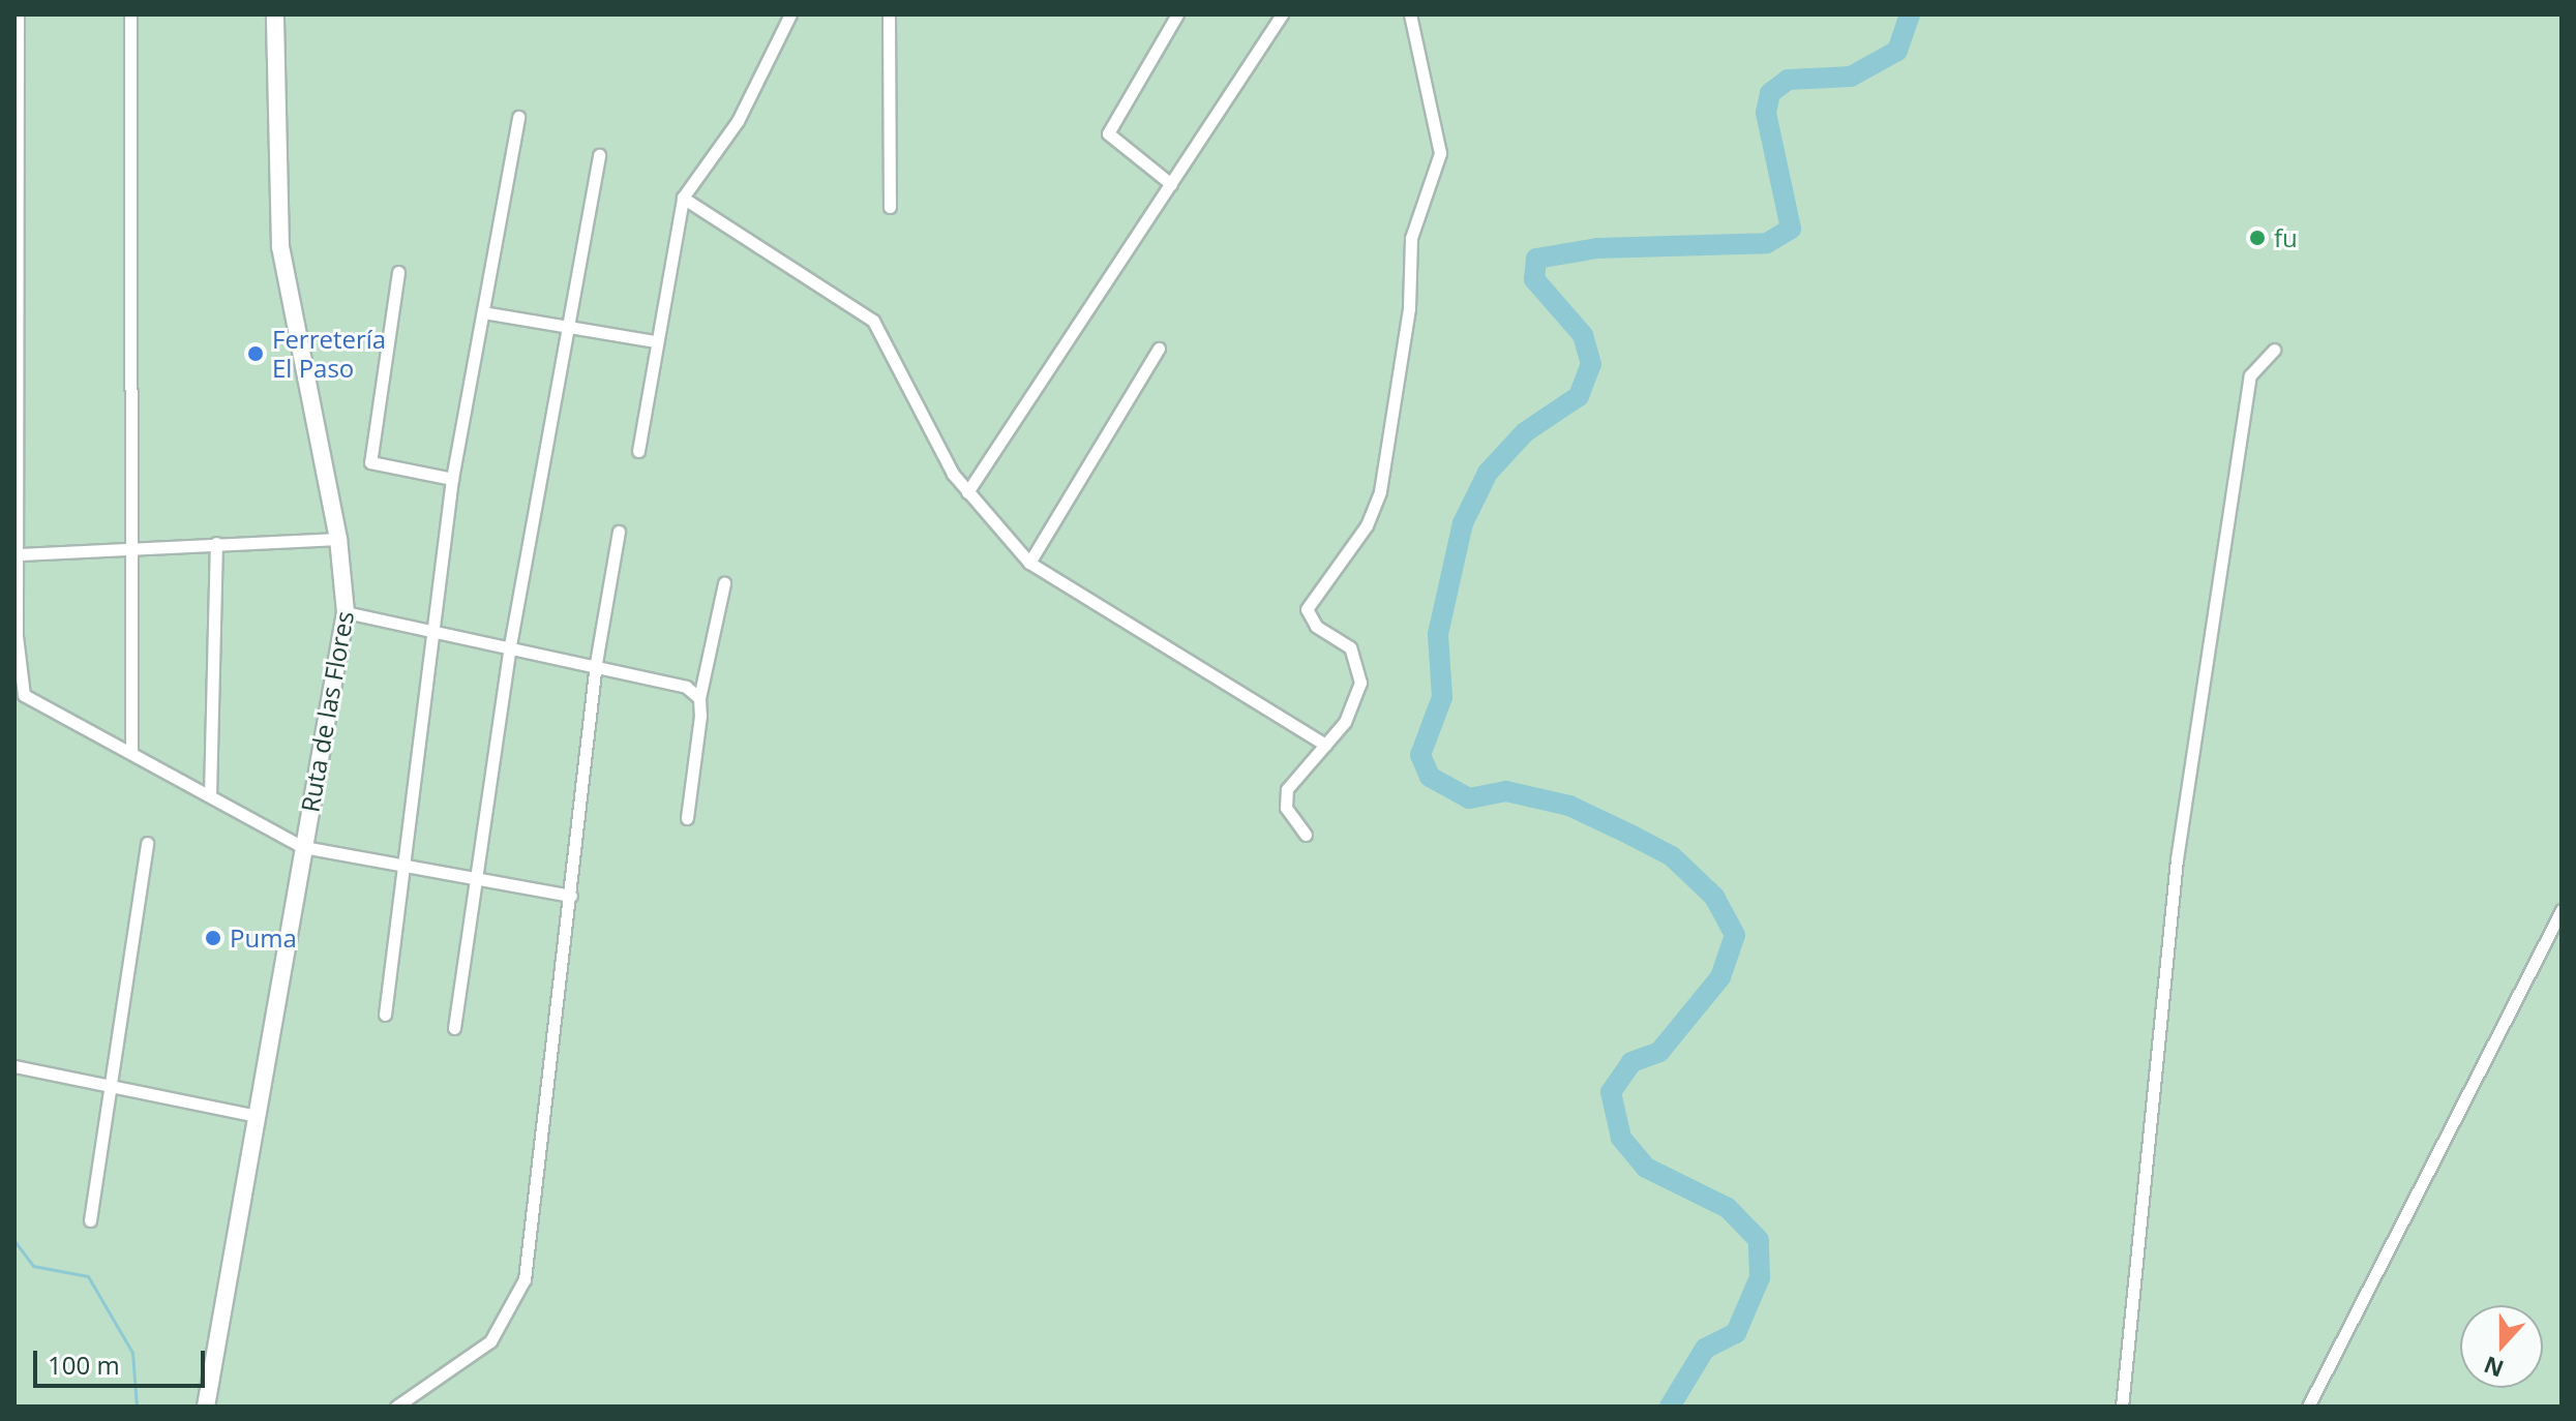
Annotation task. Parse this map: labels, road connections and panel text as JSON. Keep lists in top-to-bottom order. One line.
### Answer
{"streets":{"main road":["Ruta de las Flores"]},"places":["fu","Ferretería El Paso","Puma"],"scale_bar":"100 m","north":"bottom"}
